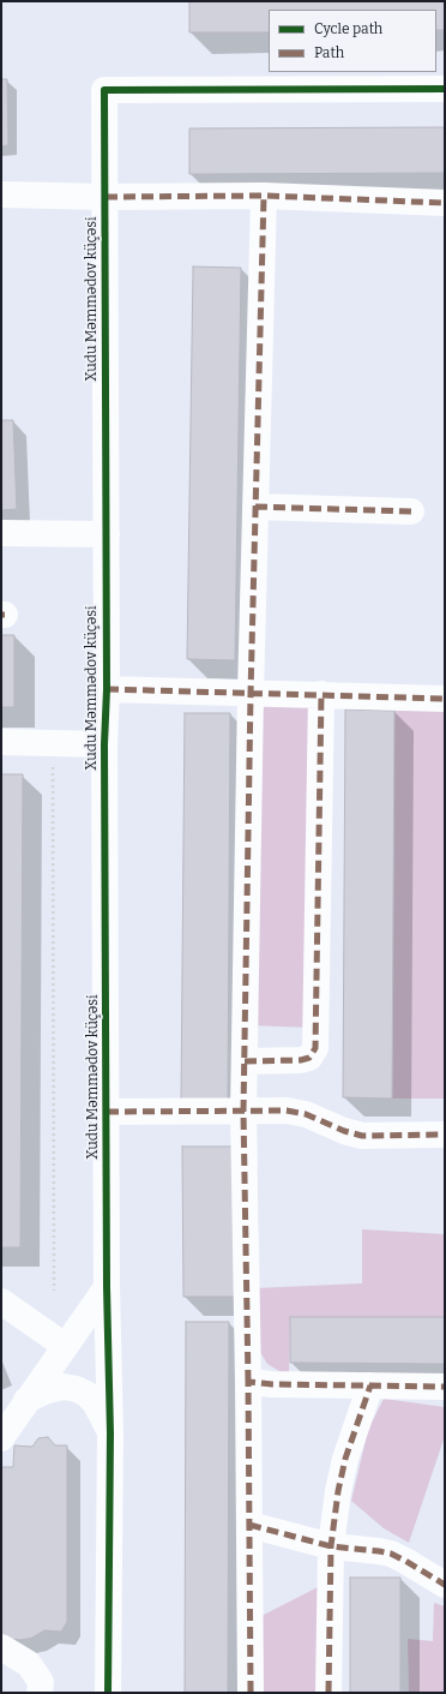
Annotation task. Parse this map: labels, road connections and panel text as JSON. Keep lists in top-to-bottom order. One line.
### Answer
{"streets":{"street":["Xudu Məmmədov küçəsi"]},"legend":["Cycle path","Path"]}
